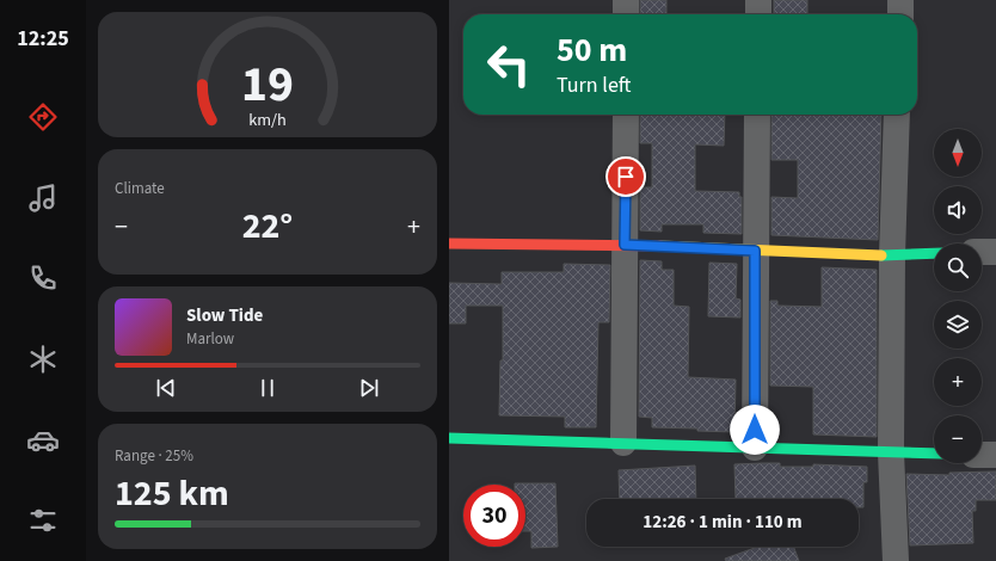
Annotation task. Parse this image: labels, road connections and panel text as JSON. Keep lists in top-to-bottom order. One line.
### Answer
{"north":"bottom","page":{"tabs":"12:25","turn":["50 m","Turn left"],"map_buttons":["+","−"],"tile":["Climate",["Range · 25%","125 km"]],"heat":["−","22°","+"],"song":["Slow Tide","Marlow"],"limit":"30","trip":"12:26 · 1 min · 110 m","gauge":["19","km/h"]}}
